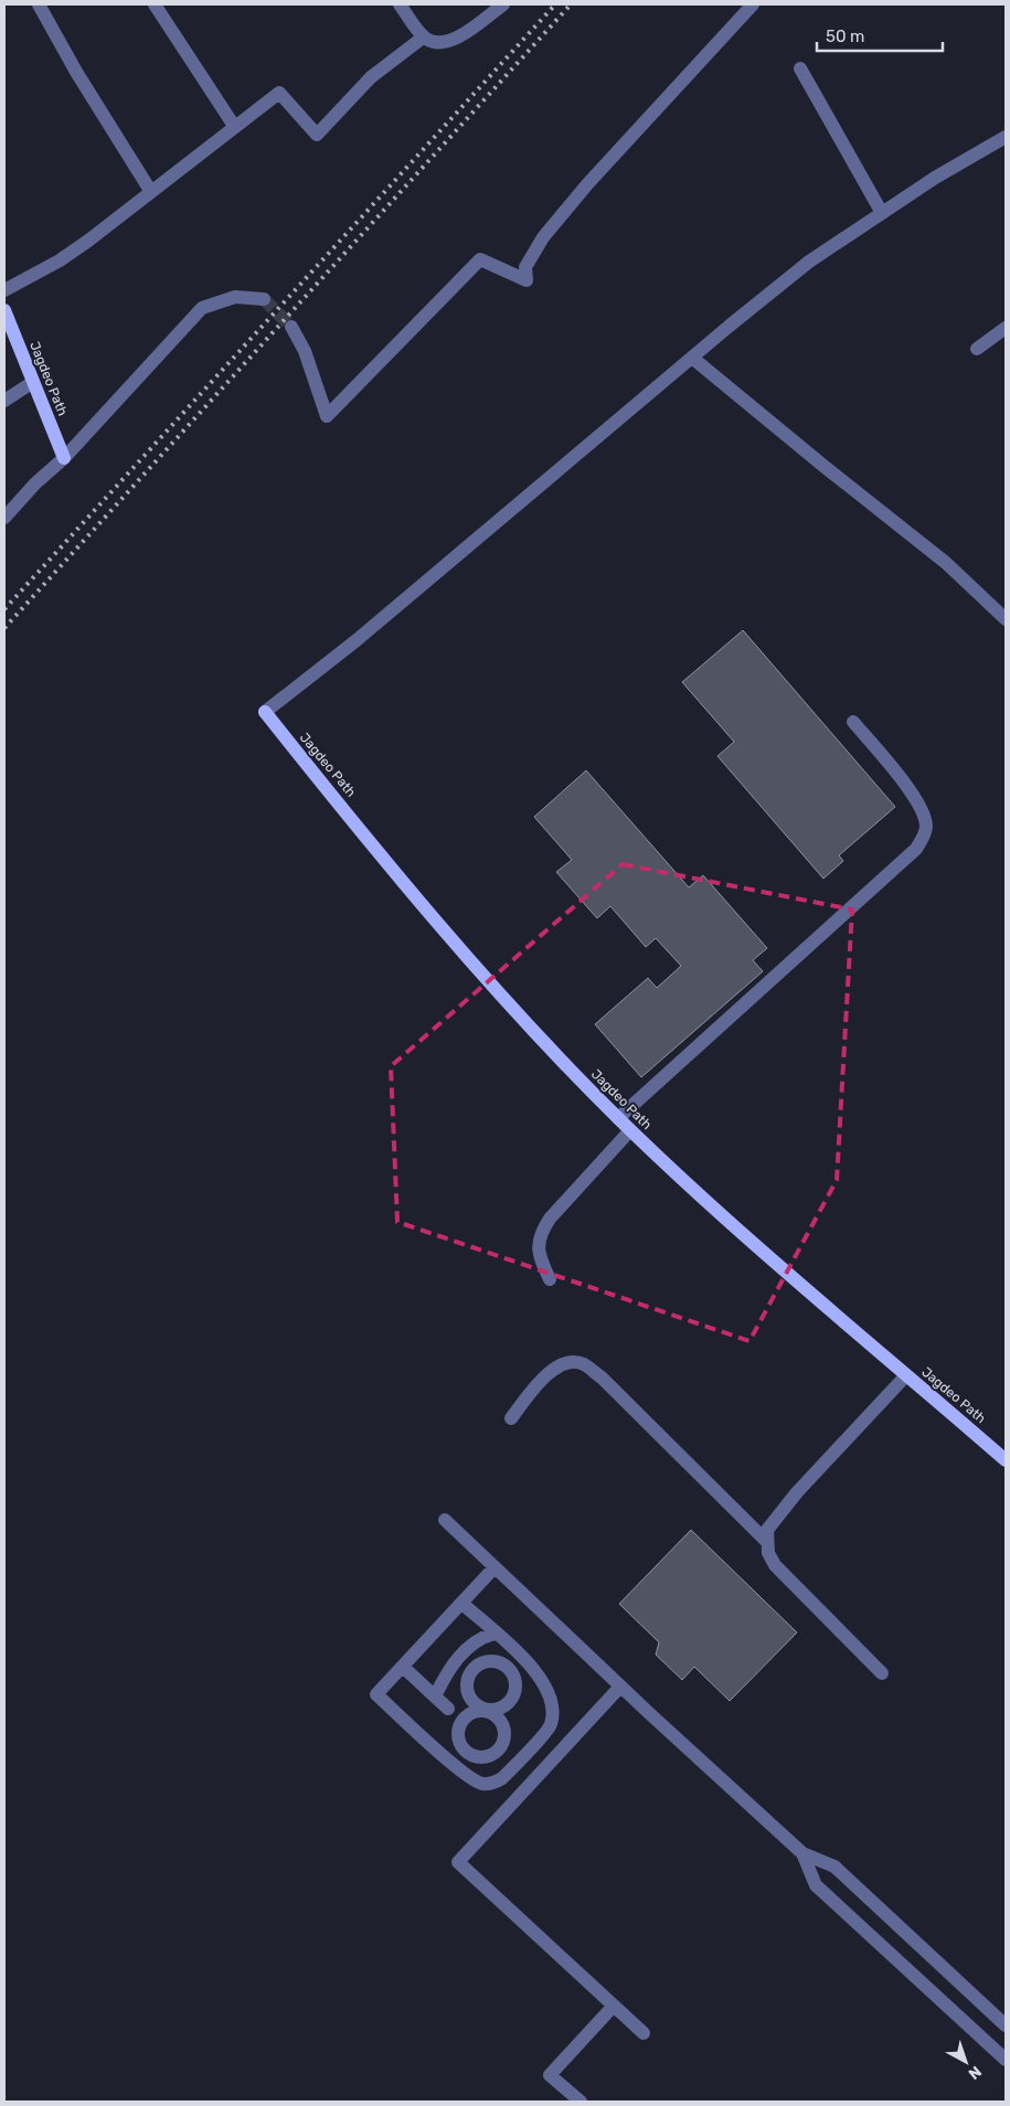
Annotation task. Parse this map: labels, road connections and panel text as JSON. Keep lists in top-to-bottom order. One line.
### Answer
{"streets":{"main road":["Jagdeo Path"]},"scale_bar":"50 m","north":"bottom right"}
